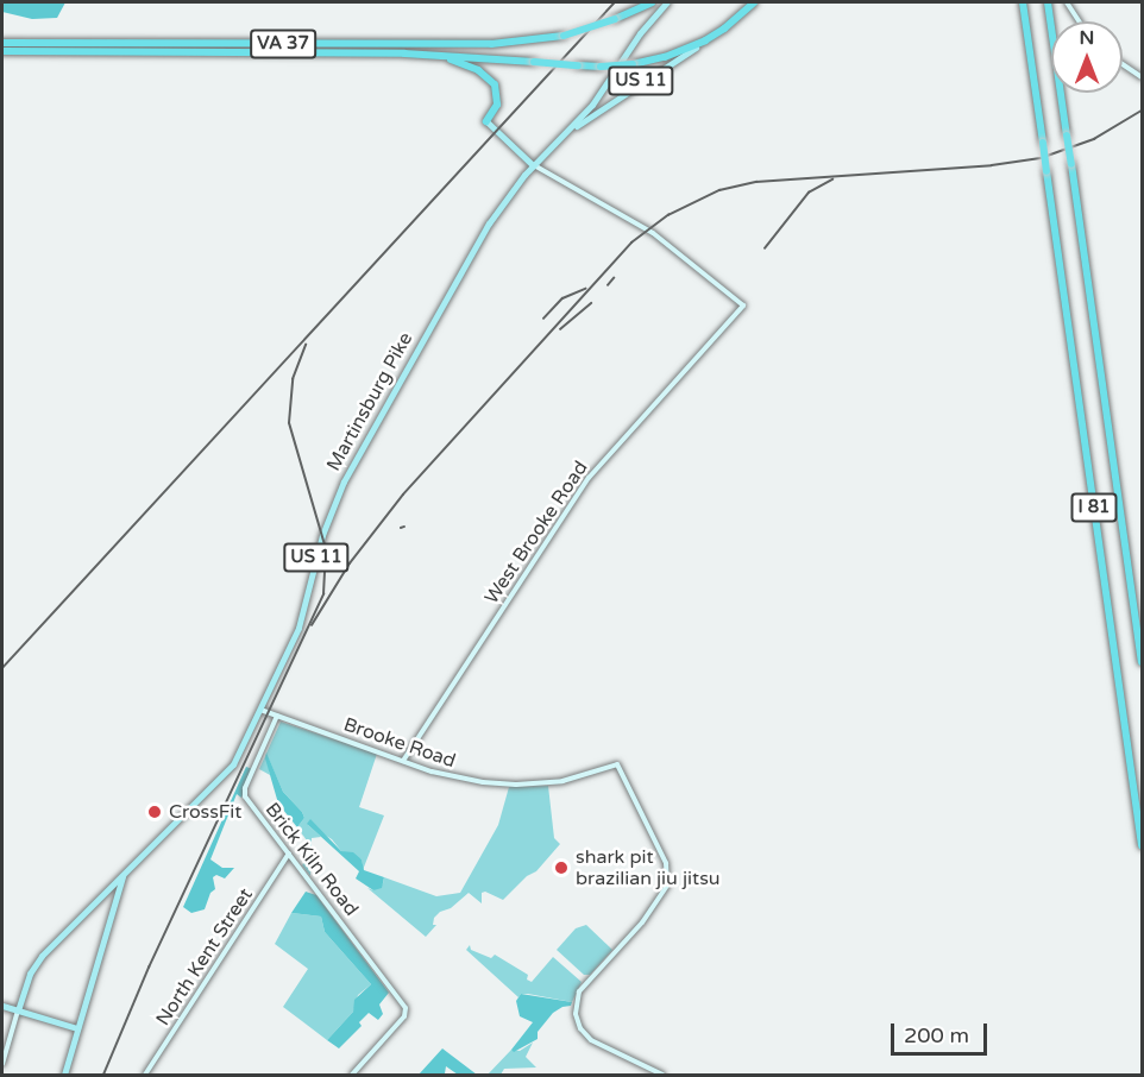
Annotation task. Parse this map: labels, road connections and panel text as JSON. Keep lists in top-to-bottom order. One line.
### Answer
{"streets":{"highway":["VA 37","US 11","I 81"],"main road":["Martinsburg Pike"],"street":["West Brooke Road","Brooke Road","Brick Kiln Road","North Kent Street"]},"crossings":[["VA 37","US 11"],["US 11","Martinsburg Pike"],["US 11","Brooke Road"],["Martinsburg Pike","West Brooke Road"],["Martinsburg Pike","Brooke Road"],["West Brooke Road","Brooke Road"],["Brooke Road","Brick Kiln Road"],["Brick Kiln Road","North Kent Street"]],"places":["CrossFit","shark pit brazilian jiu jitsu"],"scale_bar":"200 m","north":"top"}
